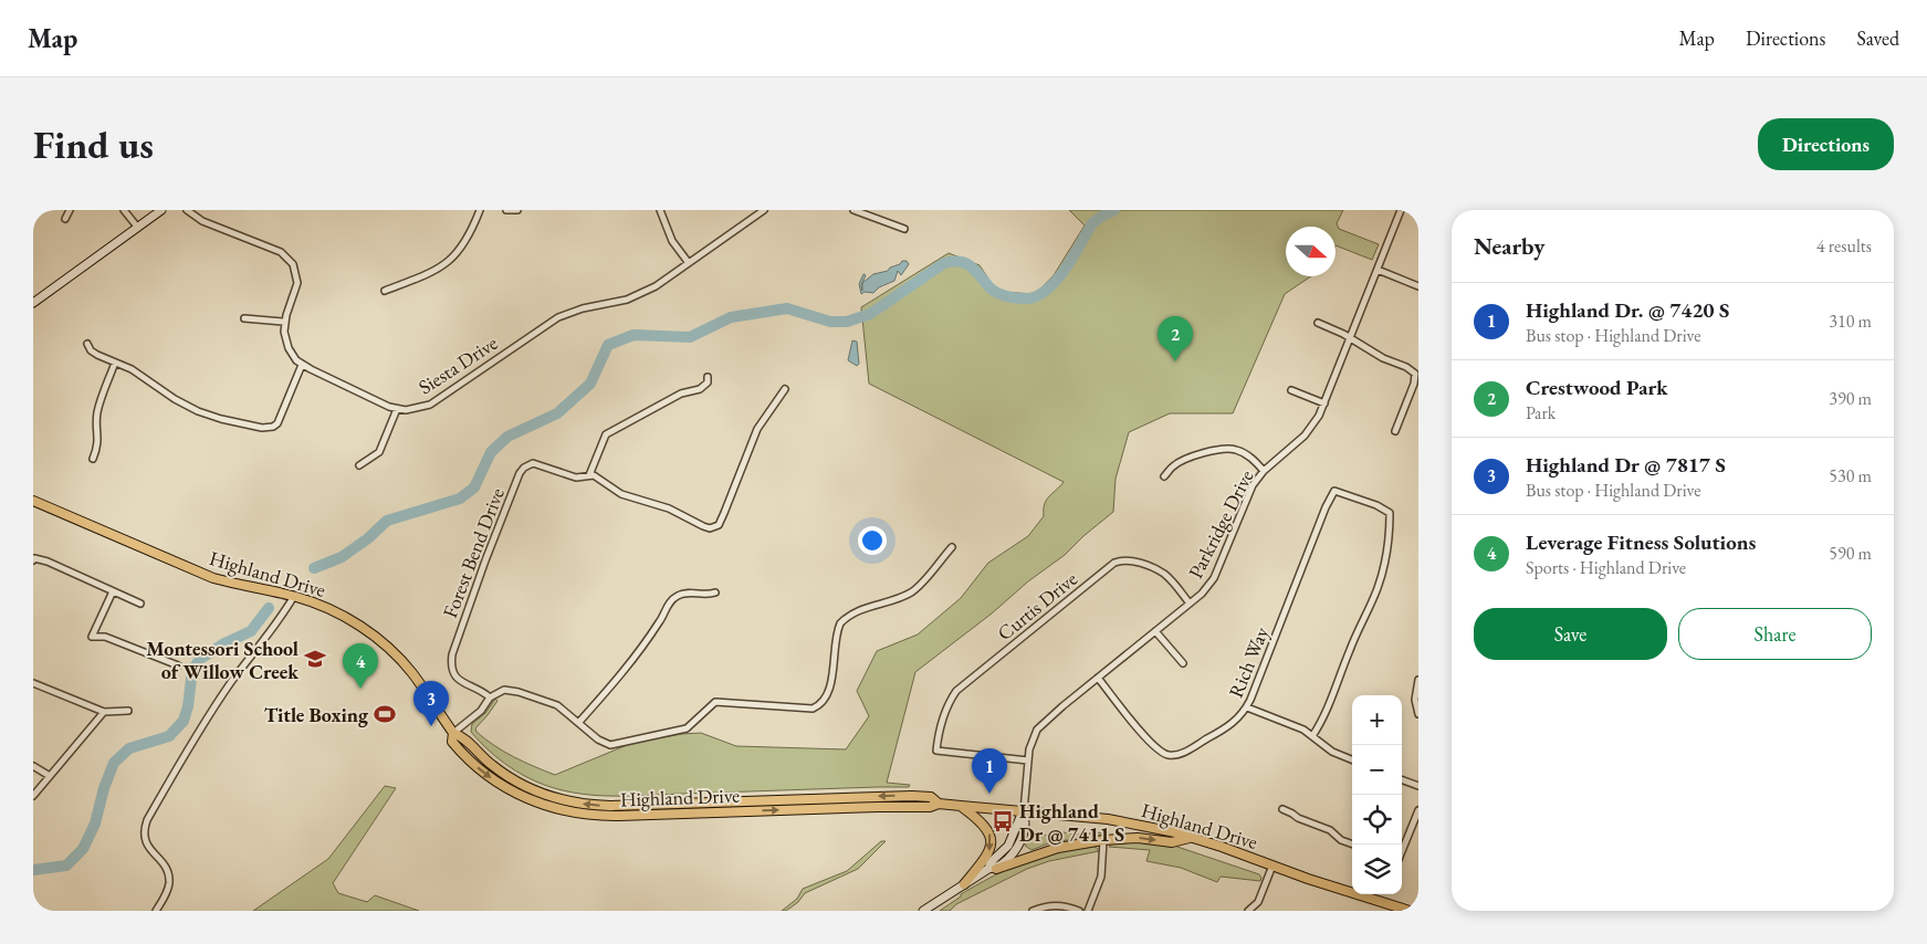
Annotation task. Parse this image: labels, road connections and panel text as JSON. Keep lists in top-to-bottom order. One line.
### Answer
{"streets":{"main road":["Highland Drive"],"street":["Siesta Drive","Parkridge Drive","Forest Bend Drive","Curtis Drive","Rich Way"]},"crossings":[["Parkridge Drive","Highland Drive"],["Parkridge Drive","Curtis Drive"],["Parkridge Drive","Rich Way"]],"places":{"school or university":["Montessori School of Willow Creek"],"sports":["Title Boxing"],"bus stop":["Highland Dr @ 7411 S"]},"north":"right","page":{"header":"Map","nav":["Map","Directions","Saved"],"buttons":["Directions",["Save","Share"]],"title":"Find us","heading":["Nearby","4 results"],"list":[{"mark":"1","name":"Highland Dr. @ 7420 S","note":"Bus stop · Highland Drive","value":"310 m"},{"mark":"2","name":"Crestwood Park","note":"Park","value":"390 m"},{"mark":"3","name":"Highland Dr @ 7817 S","note":"Bus stop · Highland Drive","value":"530 m"},{"mark":"4","name":"Leverage Fitness Solutions","note":"Sports · Highland Drive","value":"590 m"}],"pins":["2","4","3","1"],"map_buttons":["+","−"]}}
